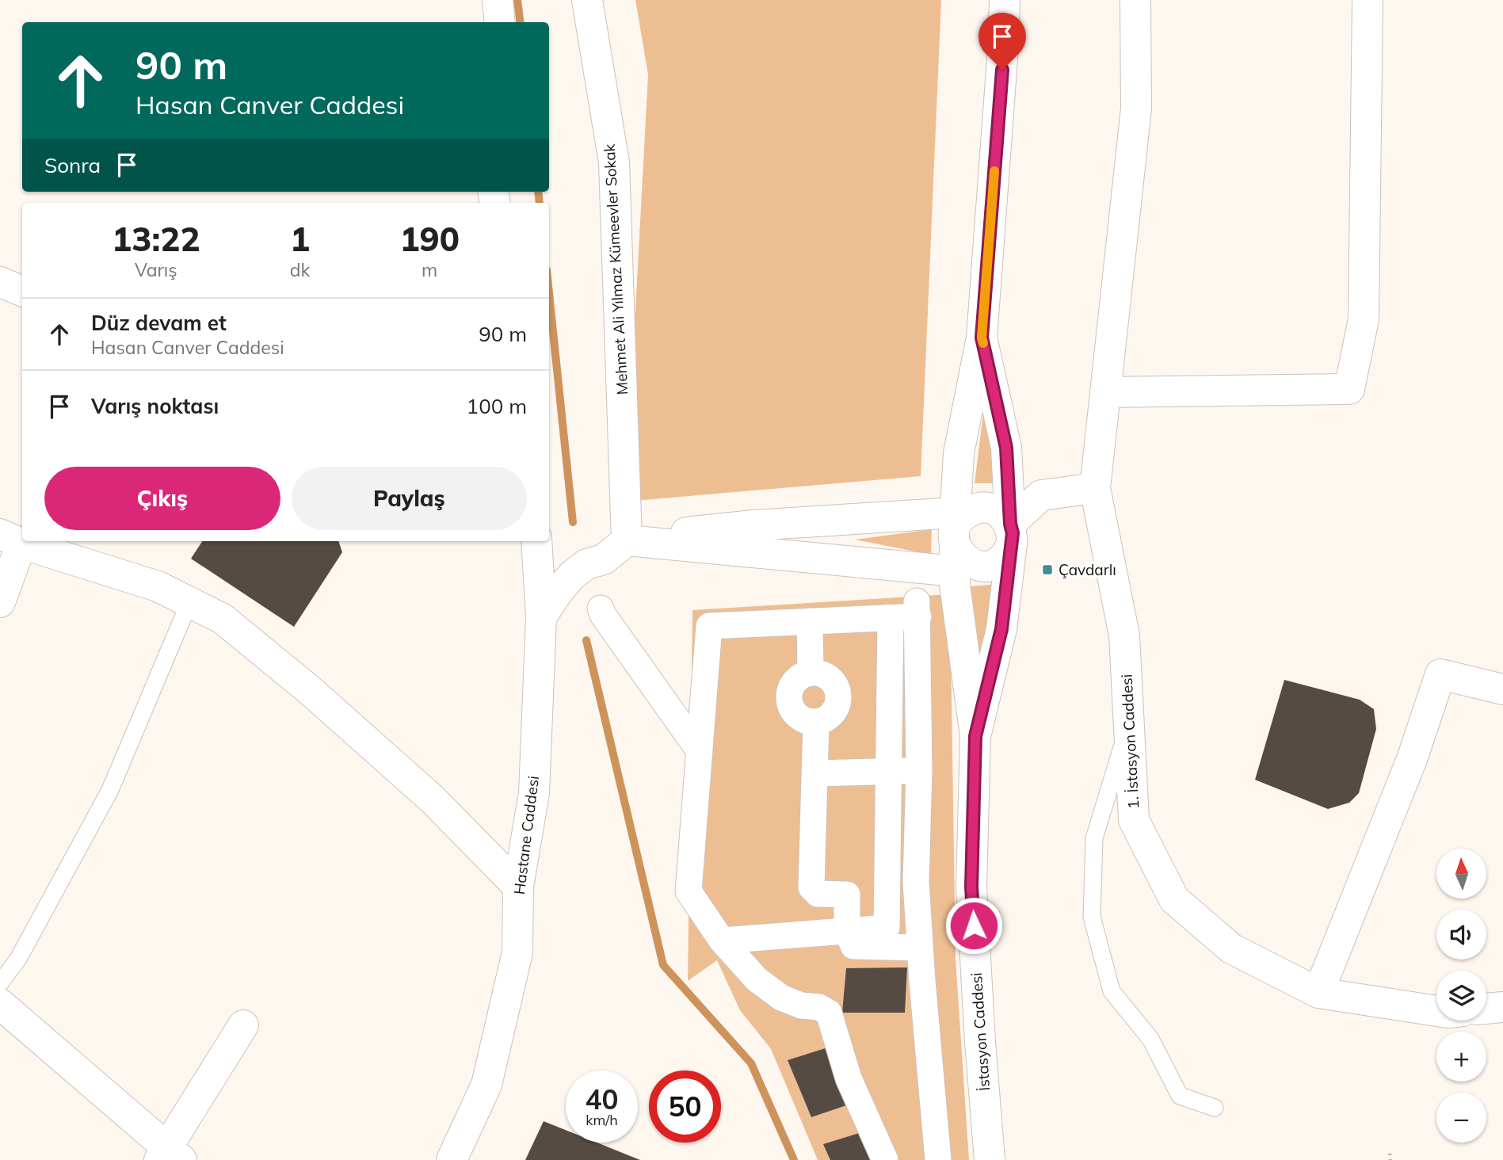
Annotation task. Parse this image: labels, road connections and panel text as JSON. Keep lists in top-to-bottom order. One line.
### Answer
{"streets":{"street":["Mehmet Ali Yılmaz Kümeevler Sokak","1. İstasyon Caddesi","Hastane Caddesi","İstasyon Caddesi"]},"places":{"transit":["Çavdarlı"]},"north":"top","page":{"turn":["90 m","Hasan Canver Caddesi"],"then":"Sonra","eta":["13:22","Varış","1","dk","190","m"],"list":[{"name":"Düz devam et","note":"Hasan Canver Caddesi","value":"90 m"},{"name":"Varış noktası","value":"100 m"}],"buttons":["Çıkış","Paylaş"],"map_buttons":["+","−"],"speed":"40 km/h","limit":"50"}}
